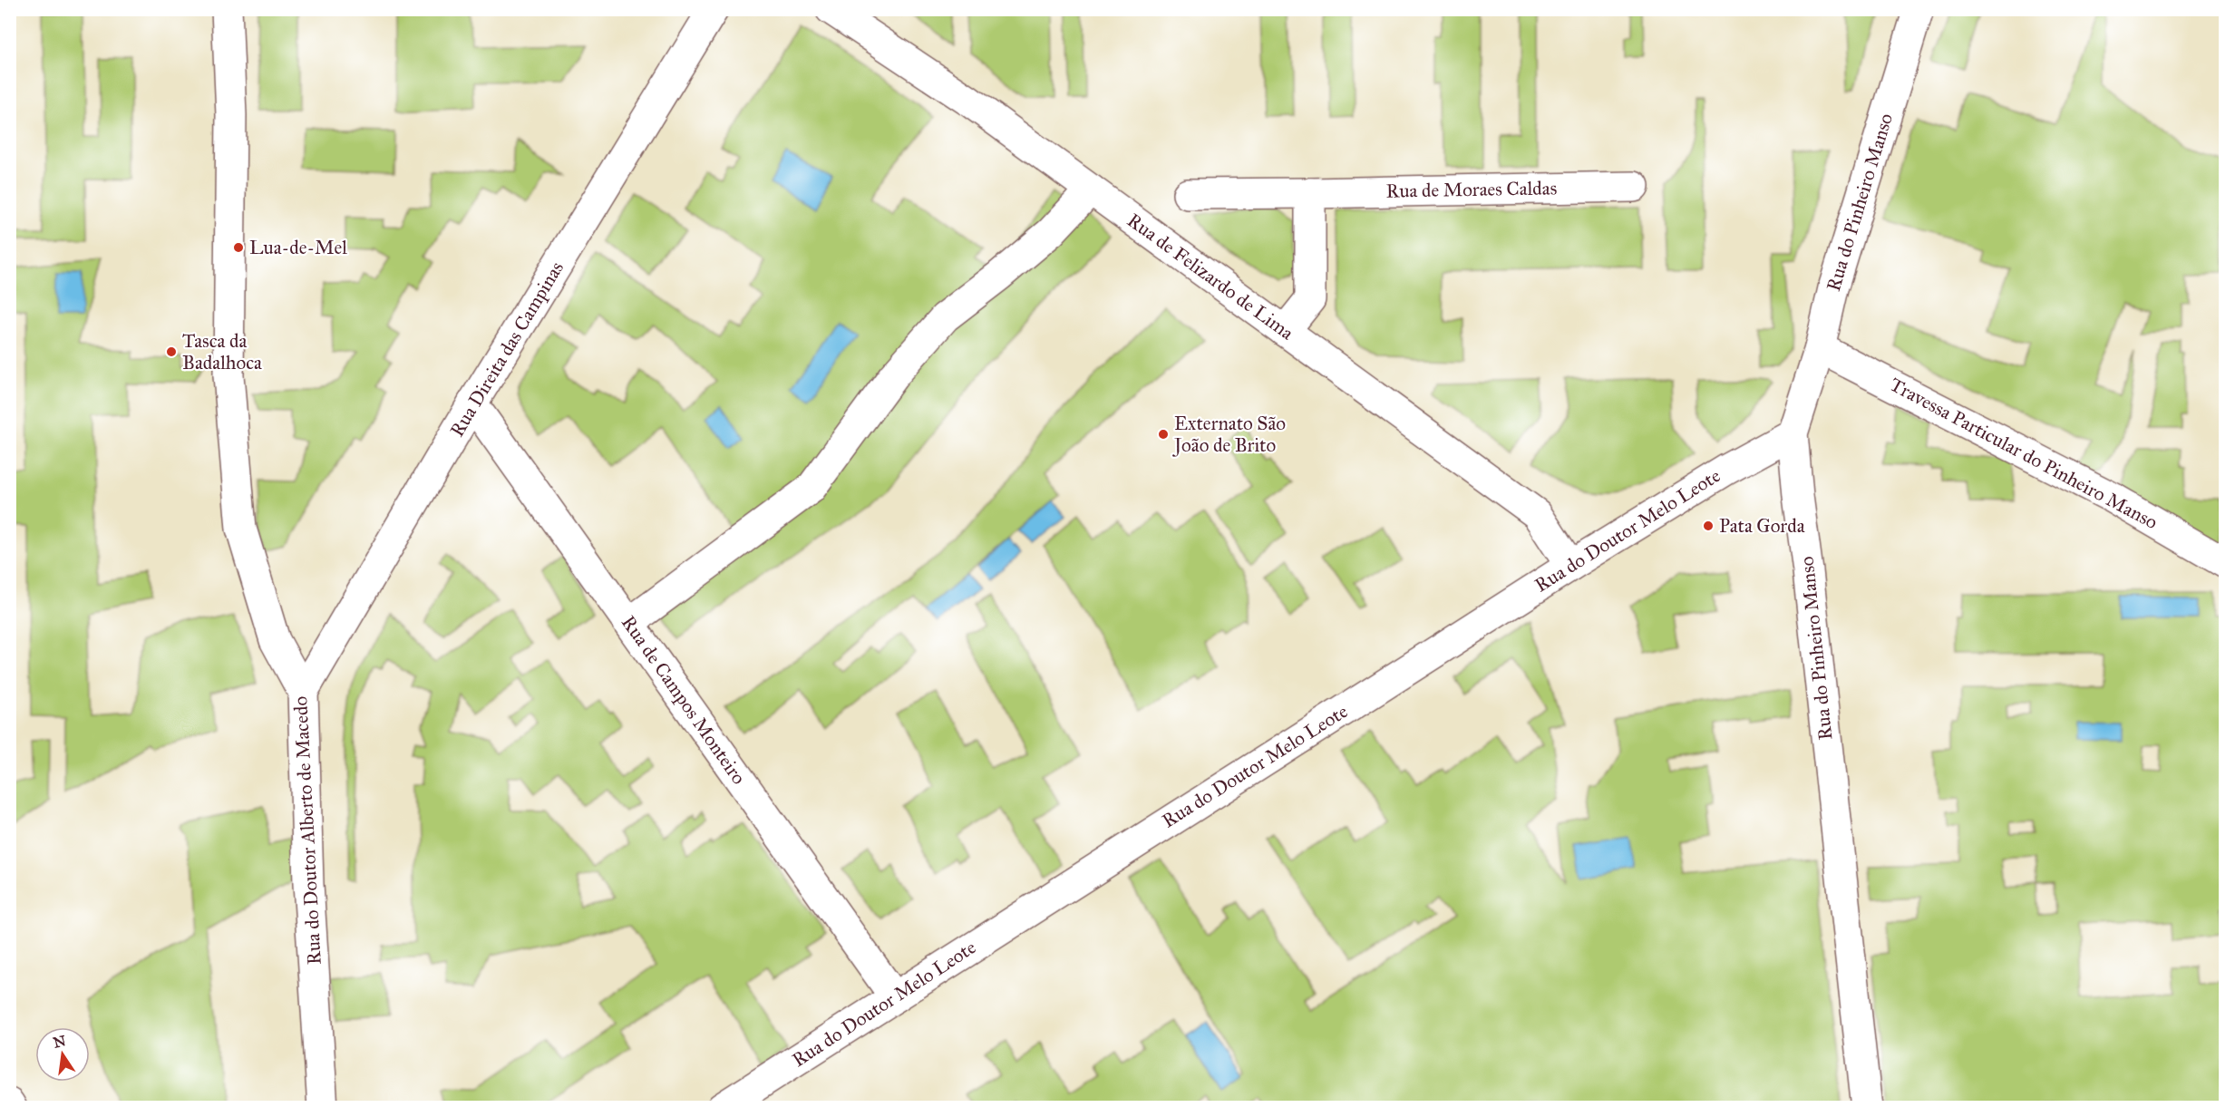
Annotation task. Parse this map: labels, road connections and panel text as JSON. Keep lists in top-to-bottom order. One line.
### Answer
{"streets":{"street":["Rua de Moraes Caldas","Rua do Pinheiro Manso","Rua de Felizardo de Lima","Rua Direita das Campinas","Travessa Particular do Pinheiro Manso","Rua do Doutor Melo Leote","Rua de Campos Monteiro","Rua do Doutor Alberto de Macedo"]},"crossings":[["Rua do Pinheiro Manso","Travessa Particular do Pinheiro Manso"],["Rua do Pinheiro Manso","Rua do Doutor Melo Leote"],["Rua de Felizardo de Lima","Rua do Doutor Melo Leote"],["Rua Direita das Campinas","Rua de Campos Monteiro"],["Rua Direita das Campinas","Rua do Doutor Alberto de Macedo"],["Rua do Doutor Melo Leote","Rua de Campos Monteiro"]],"places":["Lua-de-Mel","Tasca da Badalhoca","Externato São João de Brito","Pata Gorda"],"north":"top"}
